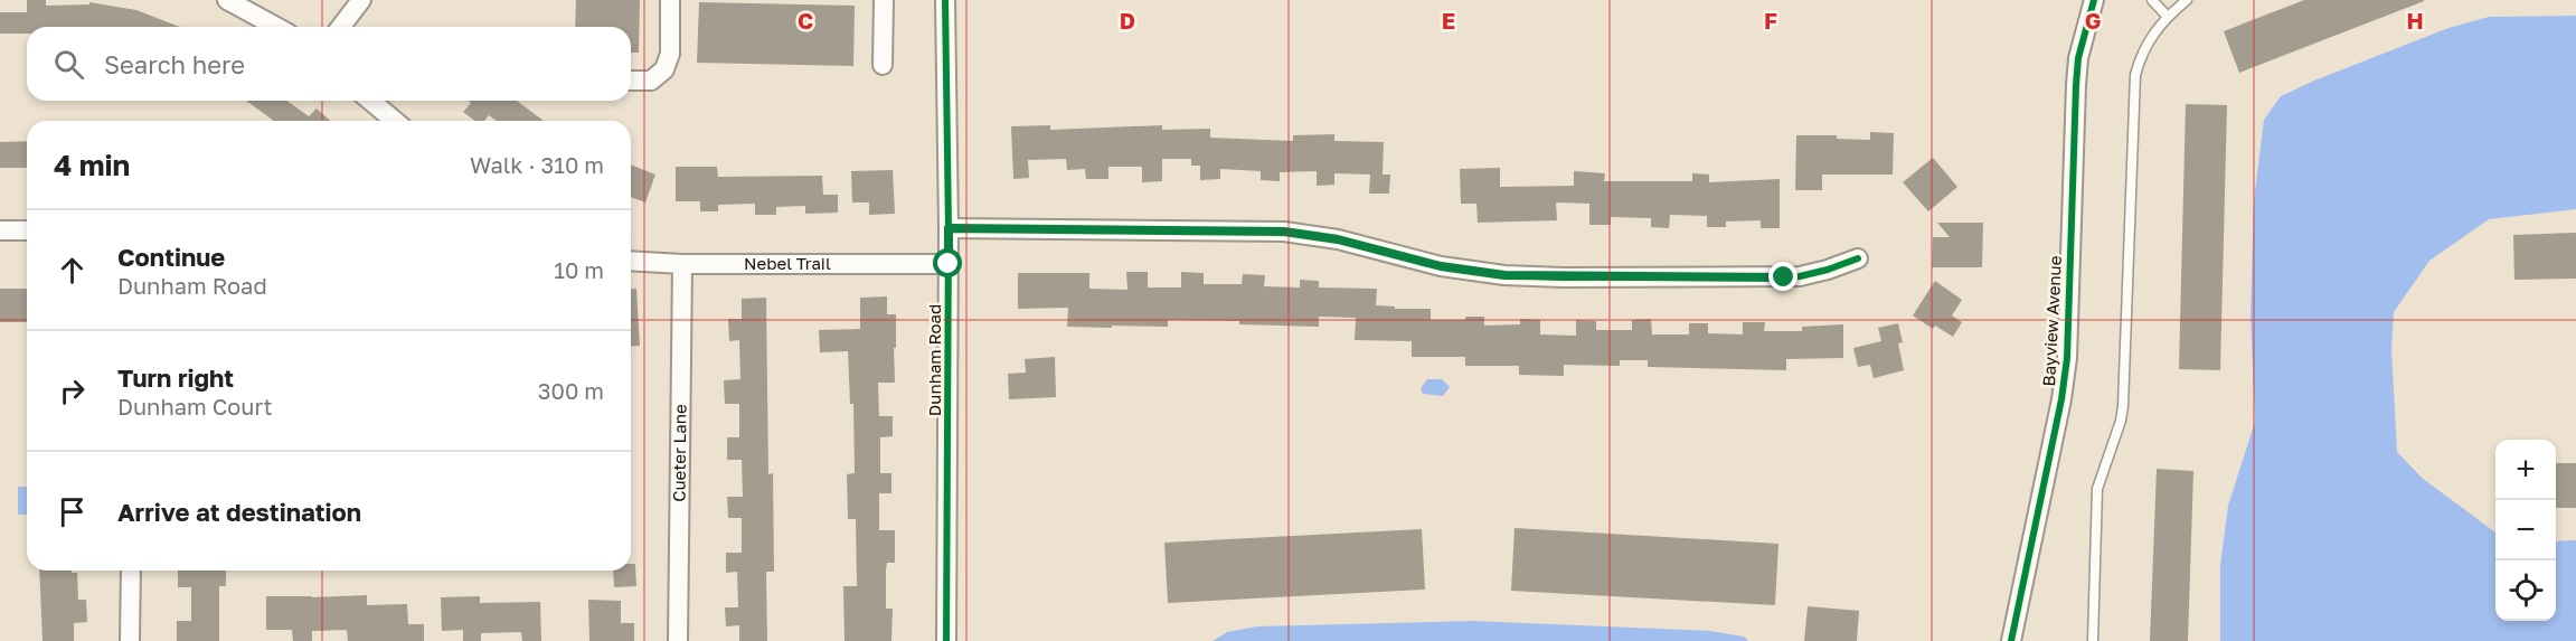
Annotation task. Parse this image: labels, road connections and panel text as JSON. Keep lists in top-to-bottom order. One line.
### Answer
{"streets":{"street":["Nebel Trail","Bayview Avenue","Dunham Road","Cueter Lane"]},"crossings":[["Nebel Trail","Dunham Road"],["Nebel Trail","Cueter Lane"]],"page":{"search":"Search here","heading":["4 min","Walk · 310 m"],"list":[["Continue","Dunham Road","10 m"],["Turn right","Dunham Court","300 m"],"Arrive at destination"],"map_buttons":["+","−"]},"grid":{"columns":["C","D","E","F","G","H"]}}
